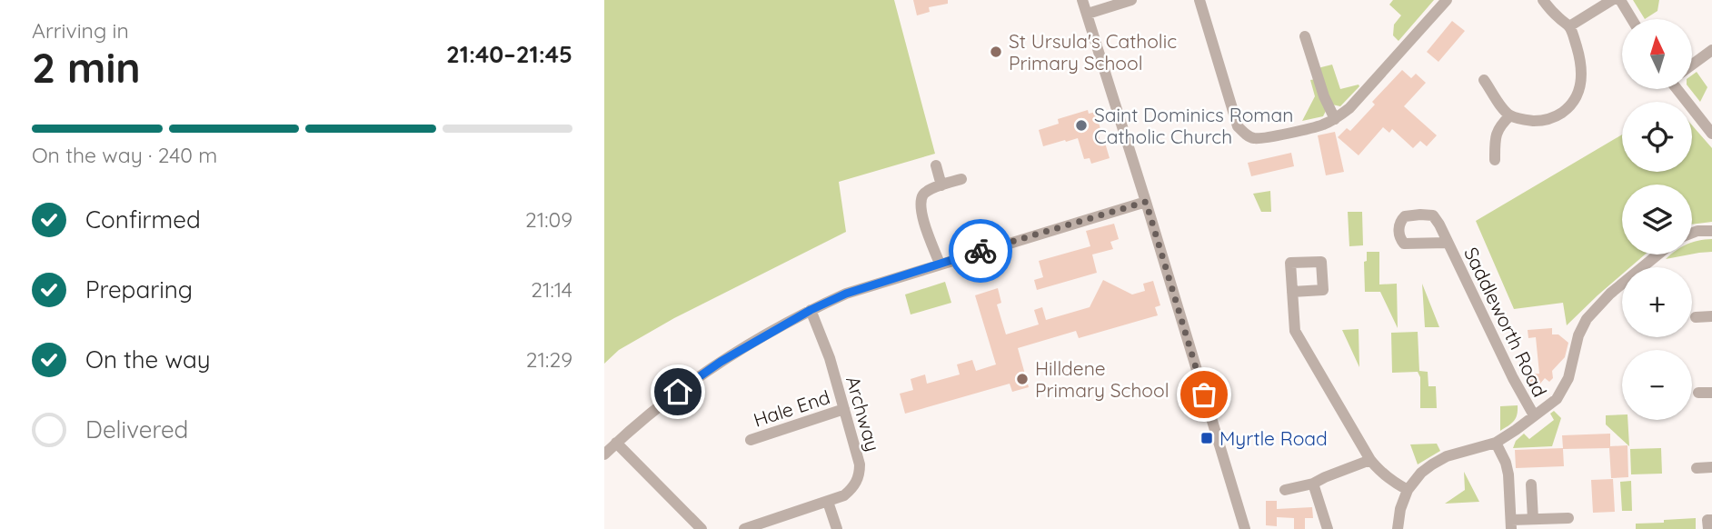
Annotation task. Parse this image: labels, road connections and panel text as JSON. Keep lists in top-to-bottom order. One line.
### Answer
{"streets":{"street":["Saddleworth Road","Hale End","Archway"]},"crossings":[["Hale End","Archway"]],"places":{"other":["St Ursula's Catholic Primary School","Saint Dominics Roman Catholic Church","Hilldene Primary School"],"transit":["Myrtle Road"]},"north":"top","page":{"heading":["2 min","Arriving in","21:40–21:45"],"map_buttons":["+","−"],"bar":"On the way · 240 m","list":[["Confirmed","21:09"],["Preparing","21:14"],["On the way","21:29"],"Delivered"]}}
